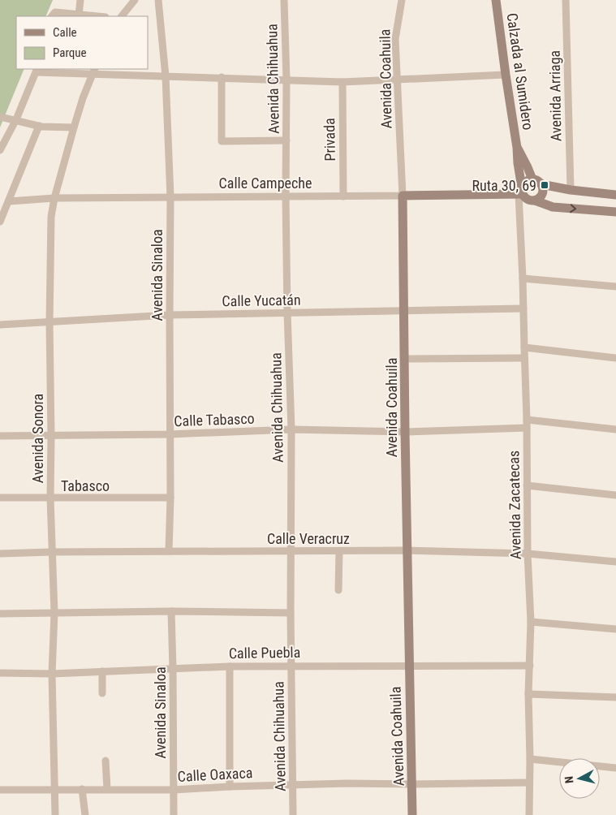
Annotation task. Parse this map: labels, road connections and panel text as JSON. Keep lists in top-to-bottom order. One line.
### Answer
{"streets":{"street":["Calzada al Sumidero","Avenida Chihuahua","Avenida Coahuila","Avenida Arriaga","Privada","Calle Campeche","Avenida Sinaloa","Calle Yucatán","Calle Tabasco","Avenida Sonora","Tabasco","Avenida Zacatecas","Calle Veracruz","Calle Puebla","Calle Oaxaca"]},"crossings":[["Calzada al Sumidero","Calle Campeche"],["Calzada al Sumidero","Avenida Zacatecas"],["Avenida Chihuahua","Calle Campeche"],["Avenida Chihuahua","Calle Yucatán"],["Avenida Chihuahua","Calle Tabasco"],["Avenida Chihuahua","Calle Veracruz"],["Avenida Chihuahua","Calle Puebla"],["Avenida Chihuahua","Calle Oaxaca"],["Avenida Coahuila","Calle Campeche"],["Avenida Coahuila","Calle Yucatán"],["Avenida Coahuila","Calle Tabasco"],["Avenida Coahuila","Calle Veracruz"],["Avenida Coahuila","Calle Puebla"],["Avenida Coahuila","Calle Oaxaca"],["Privada","Calle Campeche"],["Calle Campeche","Avenida Sinaloa"],["Calle Campeche","Avenida Sonora"],["Calle Campeche","Avenida Zacatecas"],["Avenida Sinaloa","Calle Yucatán"],["Avenida Sinaloa","Calle Tabasco"],["Avenida Sinaloa","Tabasco"],["Avenida Sinaloa","Calle Veracruz"],["Avenida Sinaloa","Calle Puebla"],["Avenida Sinaloa","Calle Oaxaca"],["Calle Yucatán","Avenida Sonora"],["Calle Yucatán","Avenida Zacatecas"],["Calle Tabasco","Avenida Sonora"],["Calle Tabasco","Avenida Zacatecas"],["Avenida Sonora","Tabasco"],["Avenida Sonora","Calle Veracruz"],["Avenida Sonora","Calle Puebla"],["Avenida Sonora","Calle Oaxaca"],["Avenida Zacatecas","Calle Veracruz"],["Avenida Zacatecas","Calle Puebla"],["Avenida Zacatecas","Calle Oaxaca"]],"places":{"transit":["Ruta 30, 69"]},"legend":["Calle","Parque"],"north":"left"}
